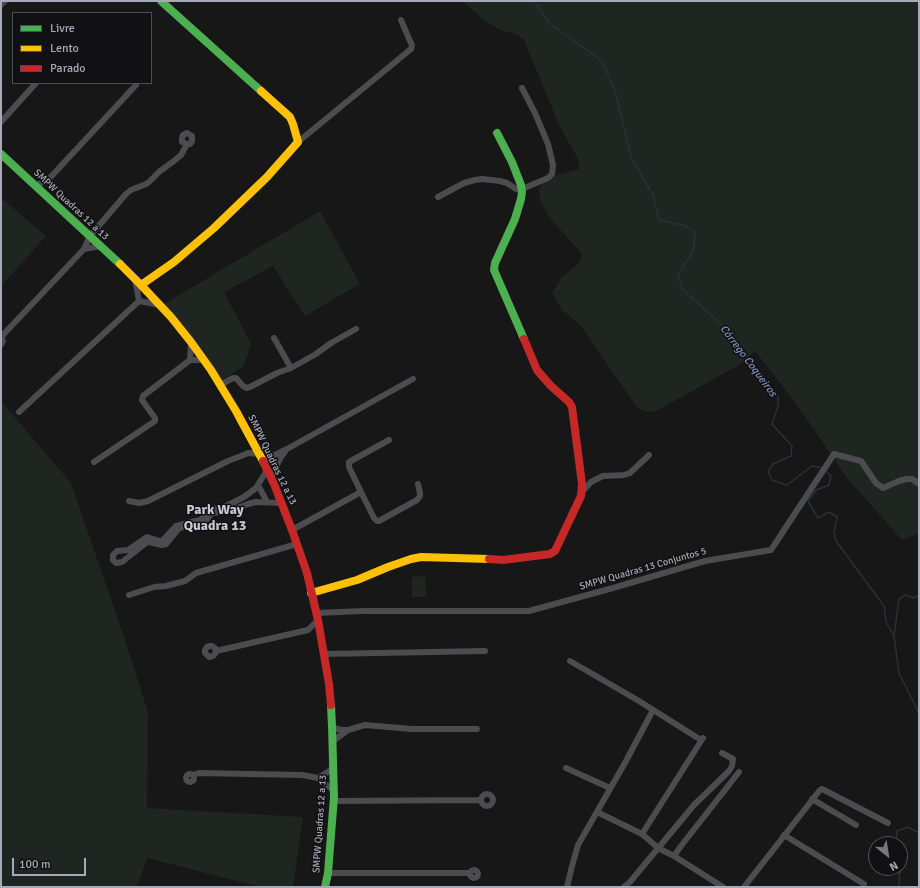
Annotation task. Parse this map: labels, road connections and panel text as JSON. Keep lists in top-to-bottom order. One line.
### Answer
{"streets":{"street":["SMPW Quadras 12 a 13","SMPW Quadras 13 Conjuntos 5"]},"crossings":[["SMPW Quadras 12 a 13","SMPW Quadras 13 Conjuntos 5"]],"districts":["Park Way Quadra 13"],"water":["Córrego Coqueiros"],"legend":["Livre","Lento","Parado"],"scale_bar":"100 m","north":"bottom right"}
